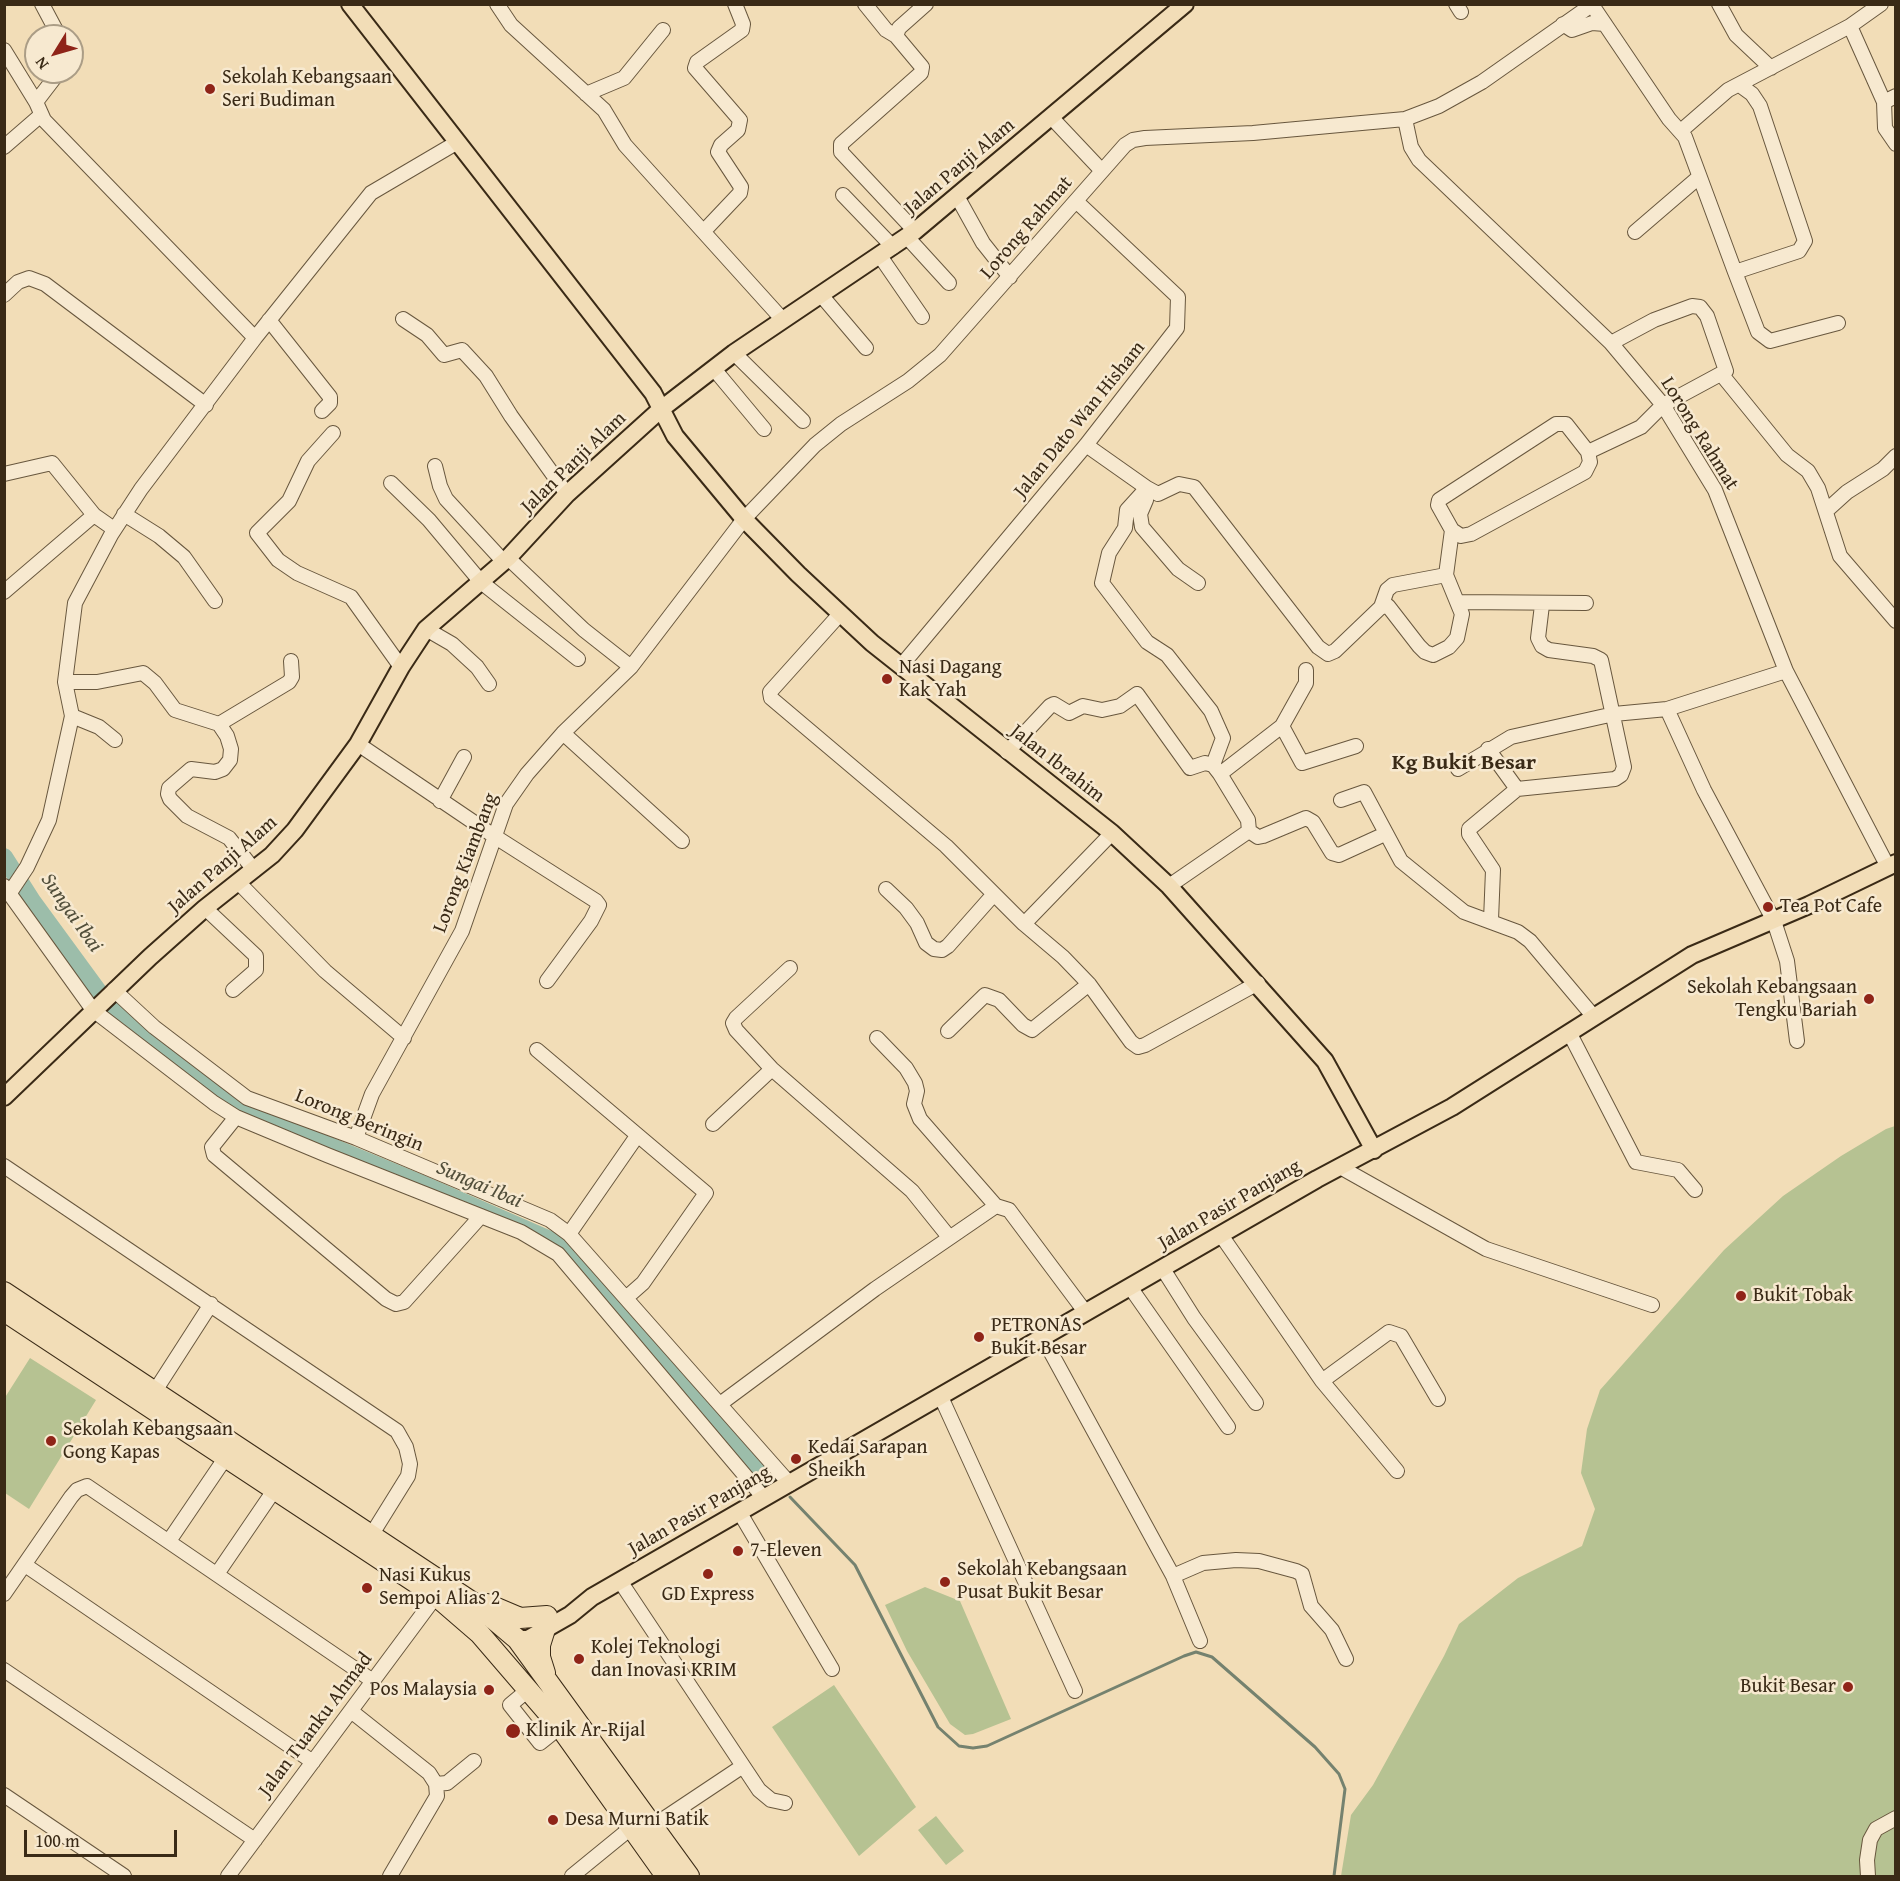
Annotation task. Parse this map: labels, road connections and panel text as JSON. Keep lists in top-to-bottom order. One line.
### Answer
{"streets":{"main road":["Jalan Panji Alam","Jalan Ibrahim","Jalan Pasir Panjang"],"street":["Lorong Rahmat","Jalan Dato Wan Hisham","Lorong Kiambang","Lorong Beringin","Jalan Tuanku Ahmad"]},"crossings":[["Jalan Panji Alam","Jalan Ibrahim"],["Jalan Panji Alam","Lorong Beringin"],["Lorong Rahmat","Jalan Dato Wan Hisham"],["Lorong Rahmat","Jalan Ibrahim"],["Lorong Rahmat","Lorong Kiambang"],["Lorong Rahmat","Jalan Pasir Panjang"],["Jalan Dato Wan Hisham","Jalan Ibrahim"],["Jalan Ibrahim","Lorong Kiambang"],["Jalan Ibrahim","Jalan Pasir Panjang"],["Lorong Kiambang","Lorong Beringin"],["Lorong Beringin","Jalan Pasir Panjang"]],"districts":["Kg Bukit Besar"],"water":["Sungai Ibai"],"places":["Sekolah Kebangsaan Seri Budiman","Nasi Dagang Kak Yah","Tea Pot Cafe","Sekolah Kebangsaan Tengku Bariah","Bukit Tobak","PETRONAS Bukit Besar","Sekolah Kebangsaan Gong Kapas","Kedai Sarapan Sheikh","7-Eleven","GD Express","Sekolah Kebangsaan Pusat Bukit Besar","Nasi Kukus Sempoi Alias 2","Kolej Teknologi dan Inovasi KRIM","Bukit Besar","Pos Malaysia","Klinik Ar-Rijal","Desa Murni Batik"],"scale_bar":"100 m","north":"bottom left"}
